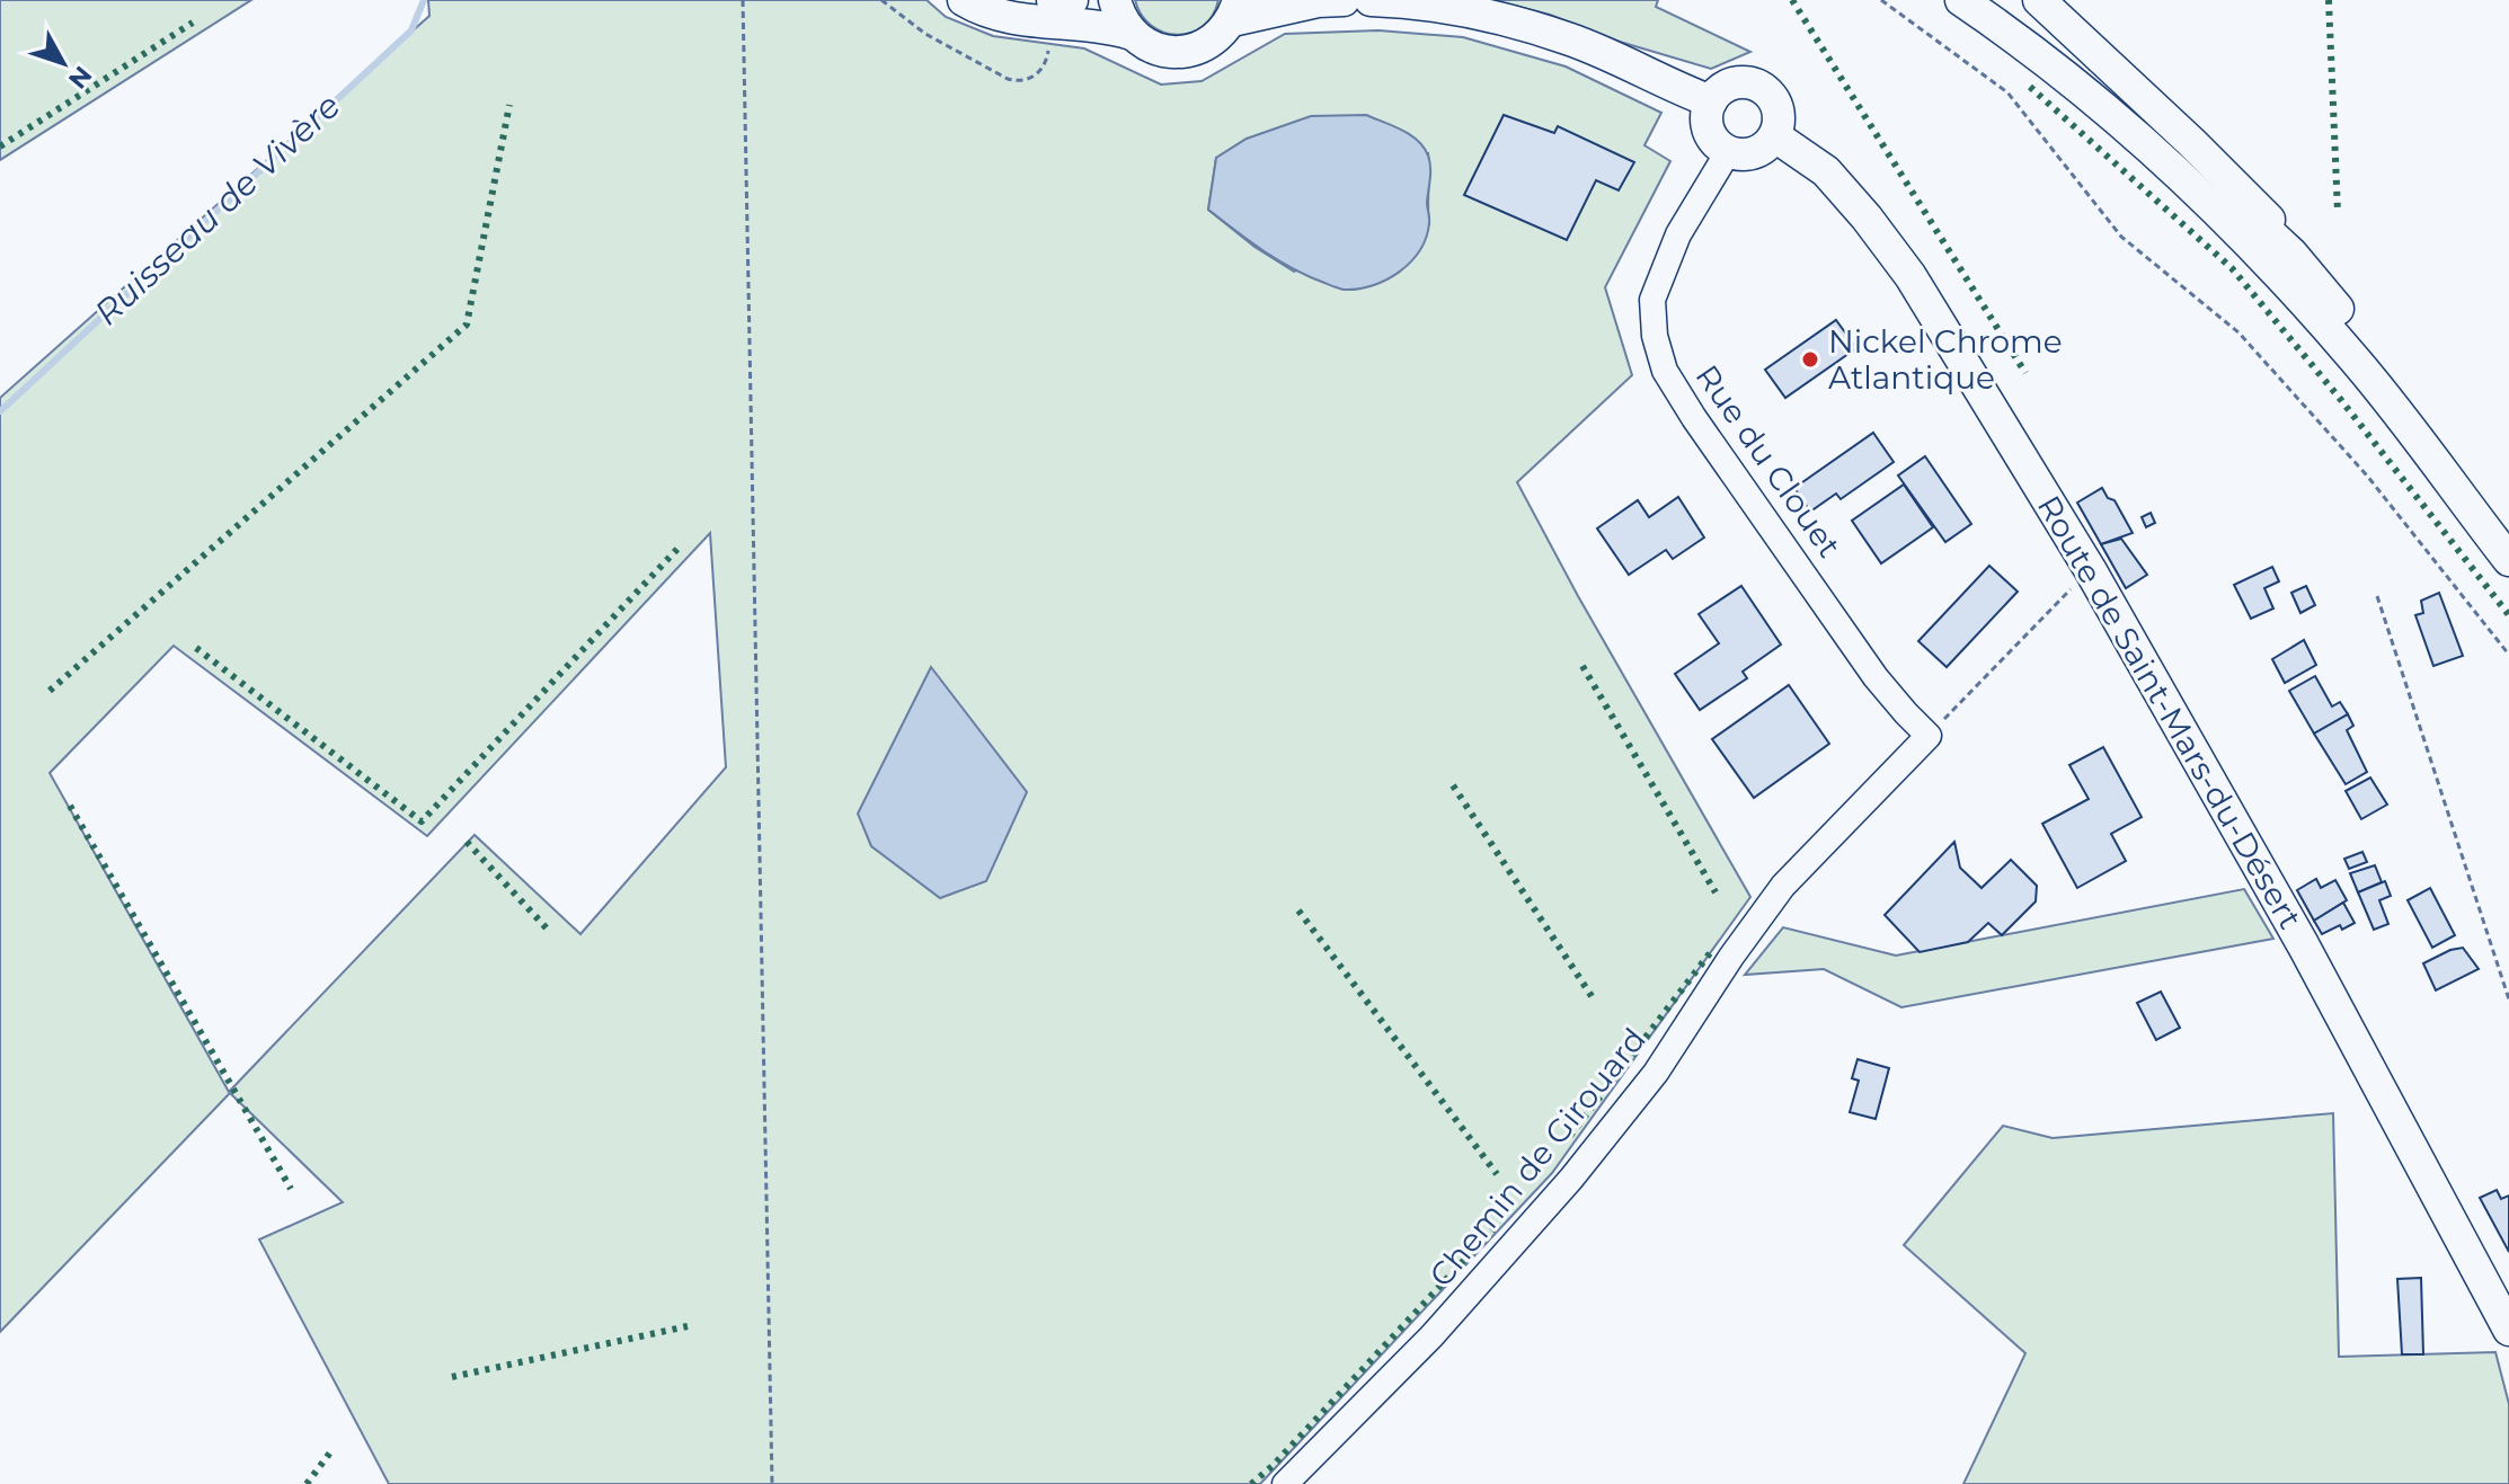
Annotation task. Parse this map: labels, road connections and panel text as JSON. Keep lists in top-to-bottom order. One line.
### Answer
{"streets":{"main road":["Route de Saint-Mars-du-Désert"],"street":["Rue du Clouet","Chemin de Girouard"]},"crossings":[["Rue du Clouet","Route de Saint-Mars-du-Désert"],["Rue du Clouet","Chemin de Girouard"]],"water":["Ruisseau de Vivère"],"places":["Nickel Chrome Atlantique"],"north":"bottom right"}
